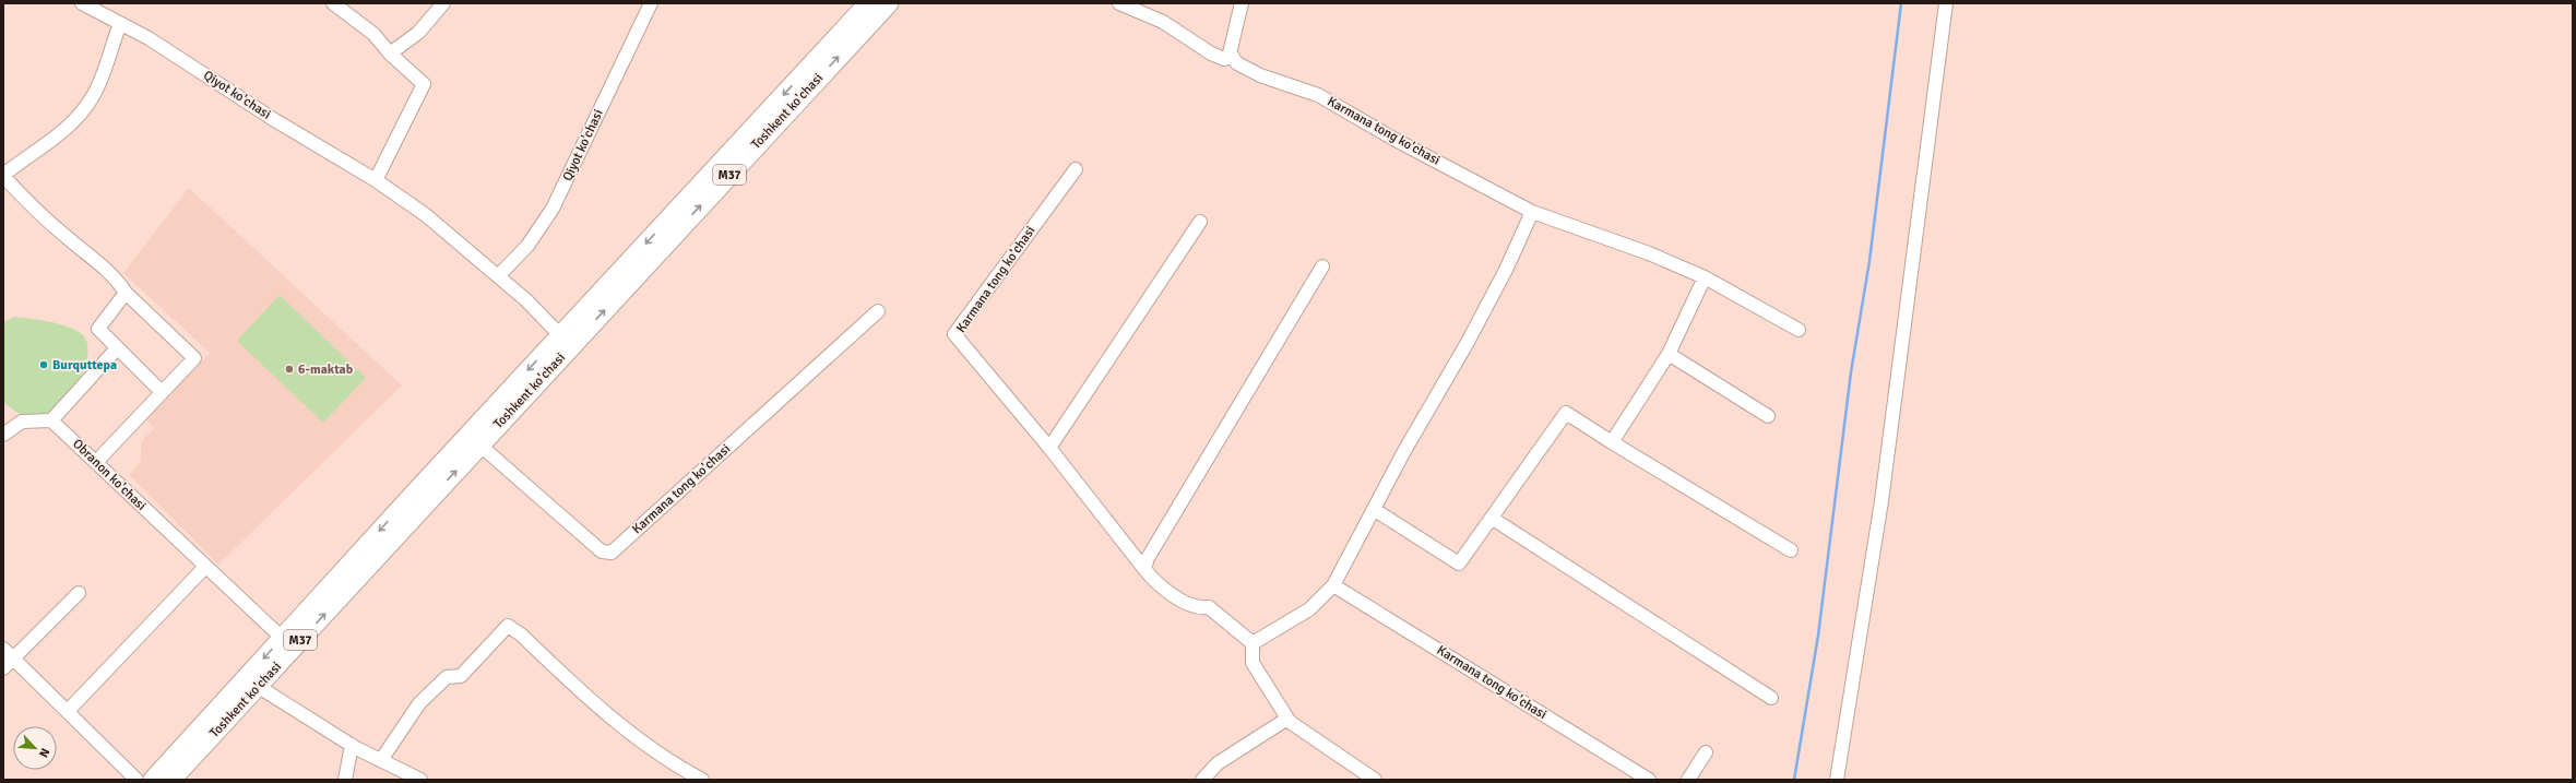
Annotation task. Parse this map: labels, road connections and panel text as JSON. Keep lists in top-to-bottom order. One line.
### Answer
{"streets":{"highway":["Toshkent ko'chasi","M37"],"street":["Qiyot ko'chasi","Karmana tong ko'chasi","Obranon ko'chasi"]},"crossings":[["Qiyot ko'chasi","Toshkent ko'chasi"],["Toshkent ko'chasi","Karmana tong ko'chasi"],["Toshkent ko'chasi","Obranon ko'chasi"]],"places":["Burquttepa","6-maktab"],"north":"bottom right"}
